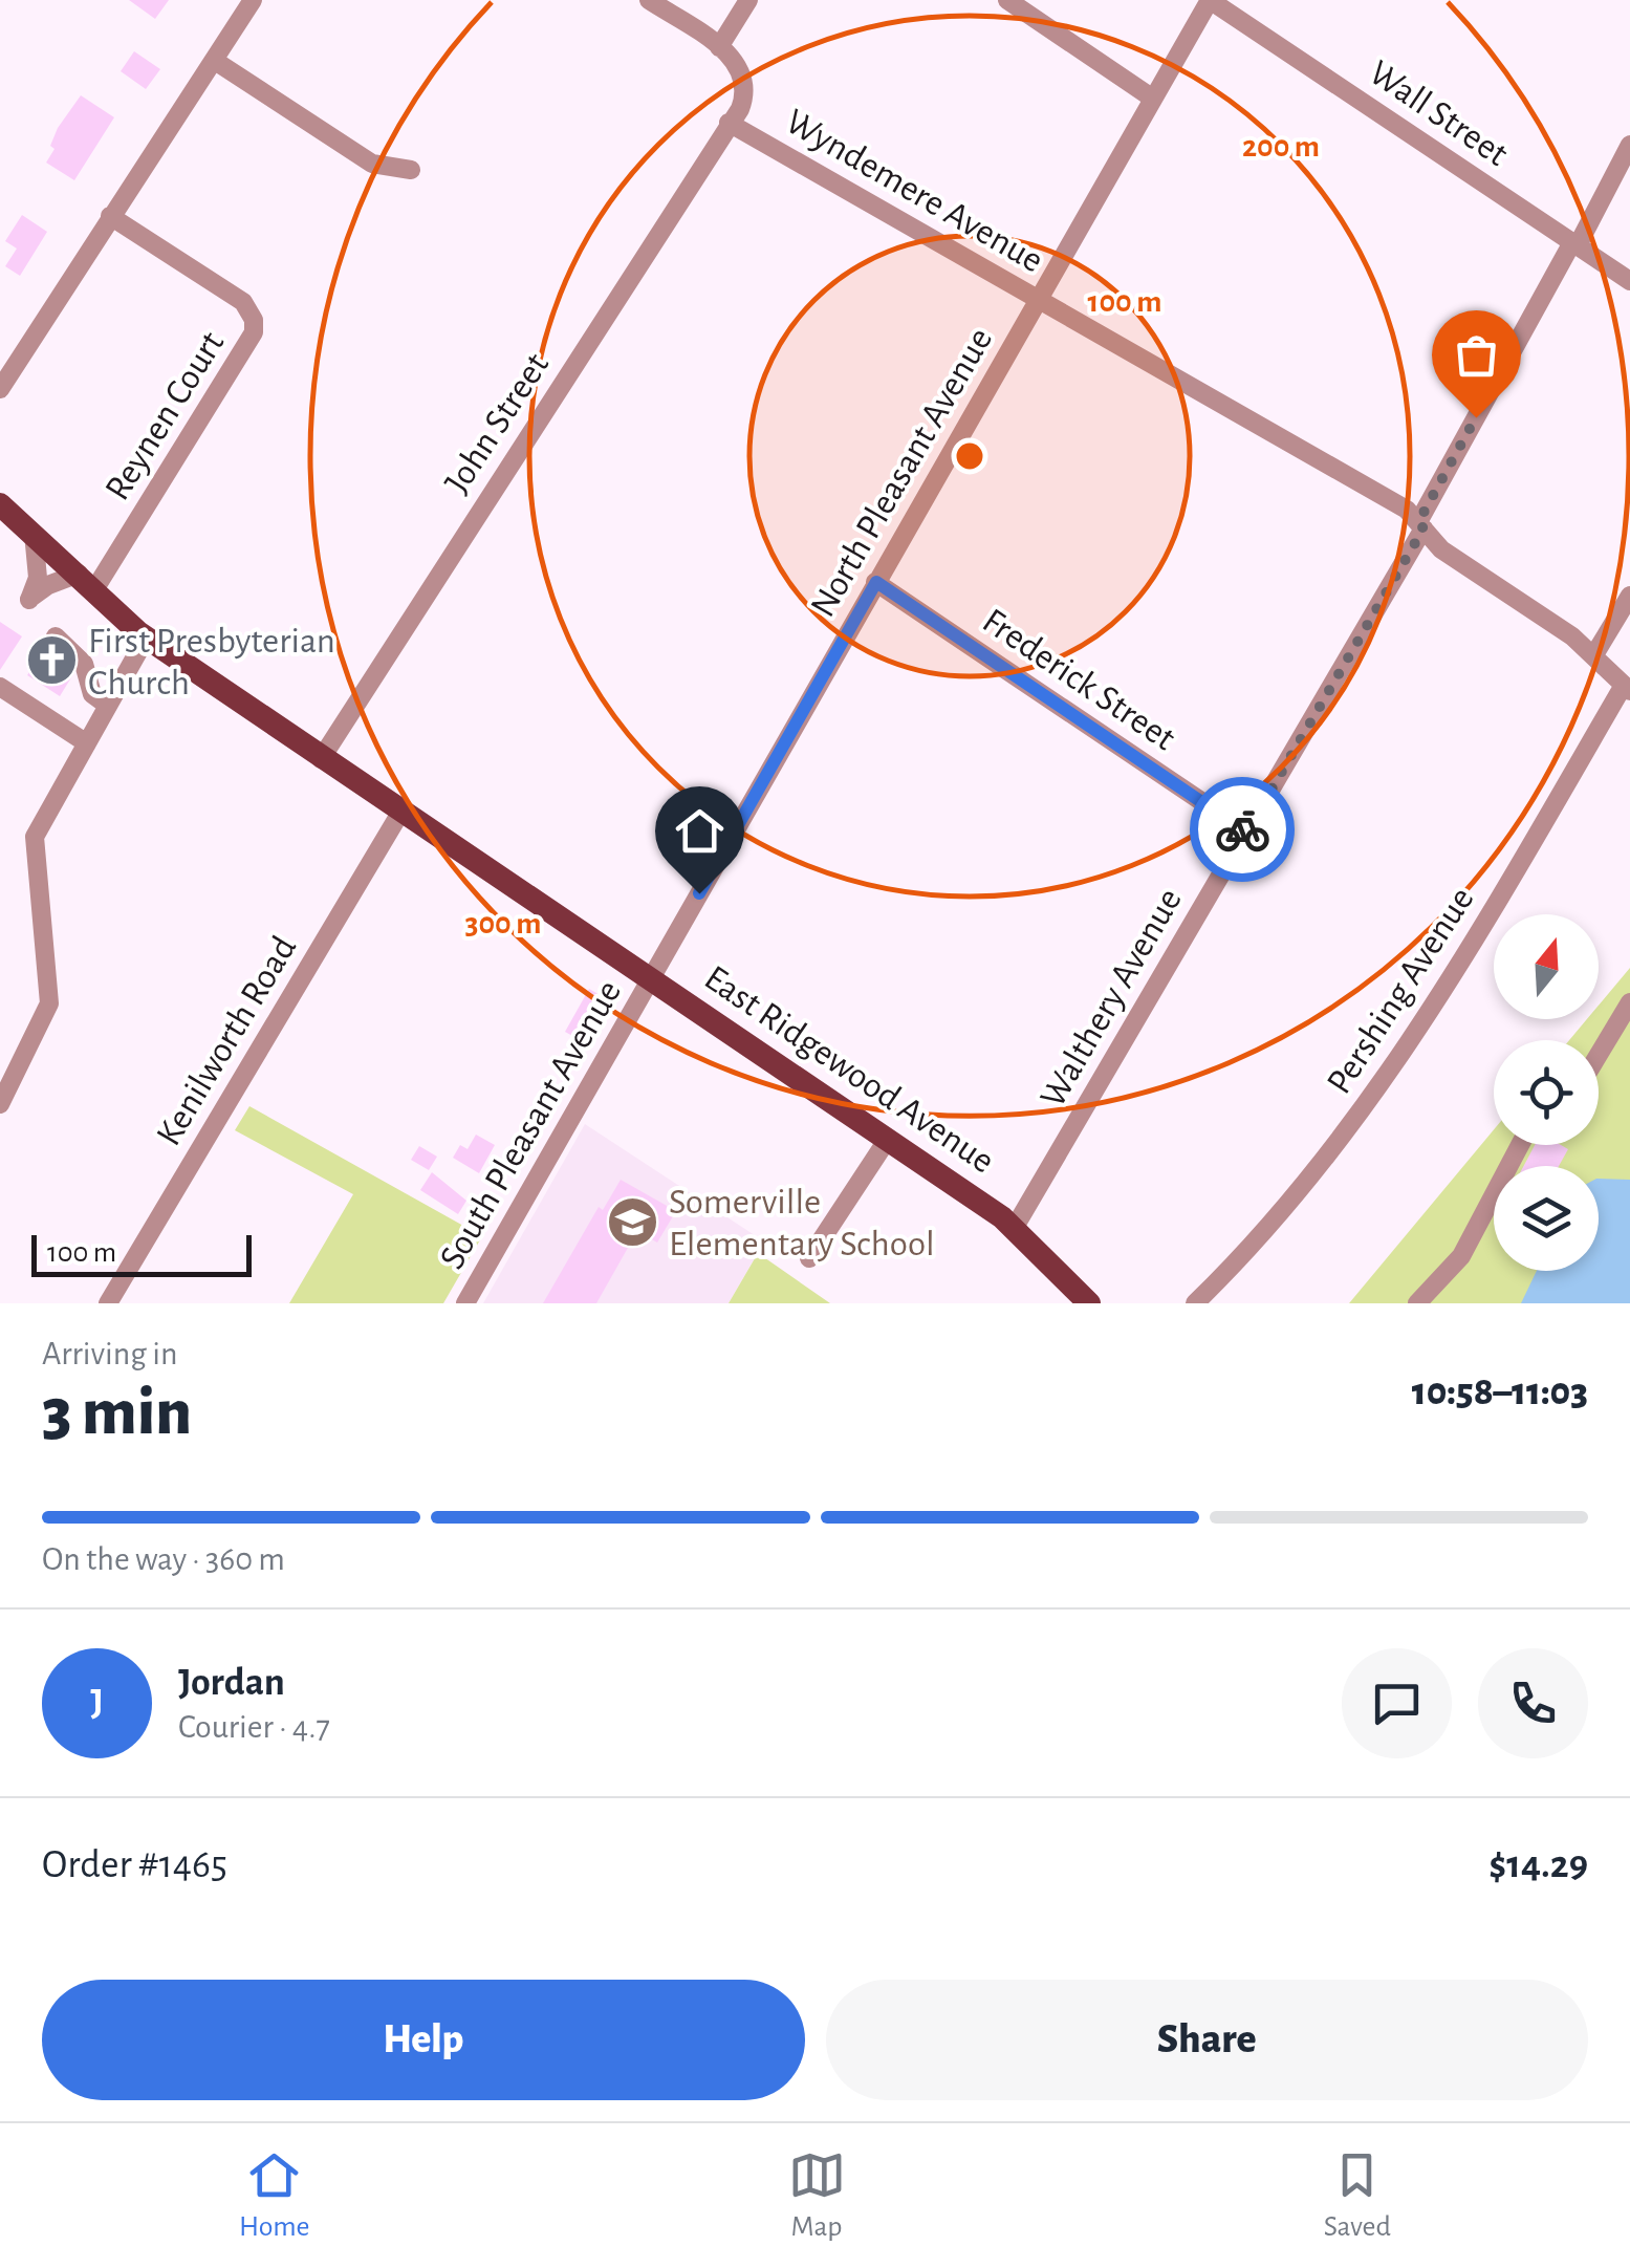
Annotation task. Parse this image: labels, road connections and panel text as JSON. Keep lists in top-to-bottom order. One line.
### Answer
{"streets":{"main road":["East Ridgewood Avenue"],"street":["Wall Street","Wyndemere Avenue","Reynen Court","John Street","North Pleasant Avenue","Frederick Street","Pershing Avenue","Walthery Avenue","Kenilworth Road","South Pleasant Avenue"]},"crossings":[["Wall Street","North Pleasant Avenue"],["Wall Street","Walthery Avenue"],["Wyndemere Avenue","John Street"],["Wyndemere Avenue","North Pleasant Avenue"],["Wyndemere Avenue","Pershing Avenue"],["Wyndemere Avenue","Walthery Avenue"],["Reynen Court","East Ridgewood Avenue"],["John Street","East Ridgewood Avenue"],["North Pleasant Avenue","Frederick Street"],["North Pleasant Avenue","East Ridgewood Avenue"],["North Pleasant Avenue","South Pleasant Avenue"],["Frederick Street","Walthery Avenue"],["Walthery Avenue","East Ridgewood Avenue"],["Kenilworth Road","East Ridgewood Avenue"],["East Ridgewood Avenue","South Pleasant Avenue"]],"places":{"church":["First Presbyterian Church"],"school or university":["Somerville Elementary School"]},"scale_bar":"100 m","north":"top","page":{"scale":"100 m","heading":["3 min","Arriving in","10:58–11:03"],"panel":["Jordan","Courier · 4.7","Order #1465","$14.29"],"bar":"On the way · 360 m","round":"J","buttons":["Help","Share"],"tabs":["Home","Map","Saved"]},"rings":["200 m","100 m","300 m"]}
